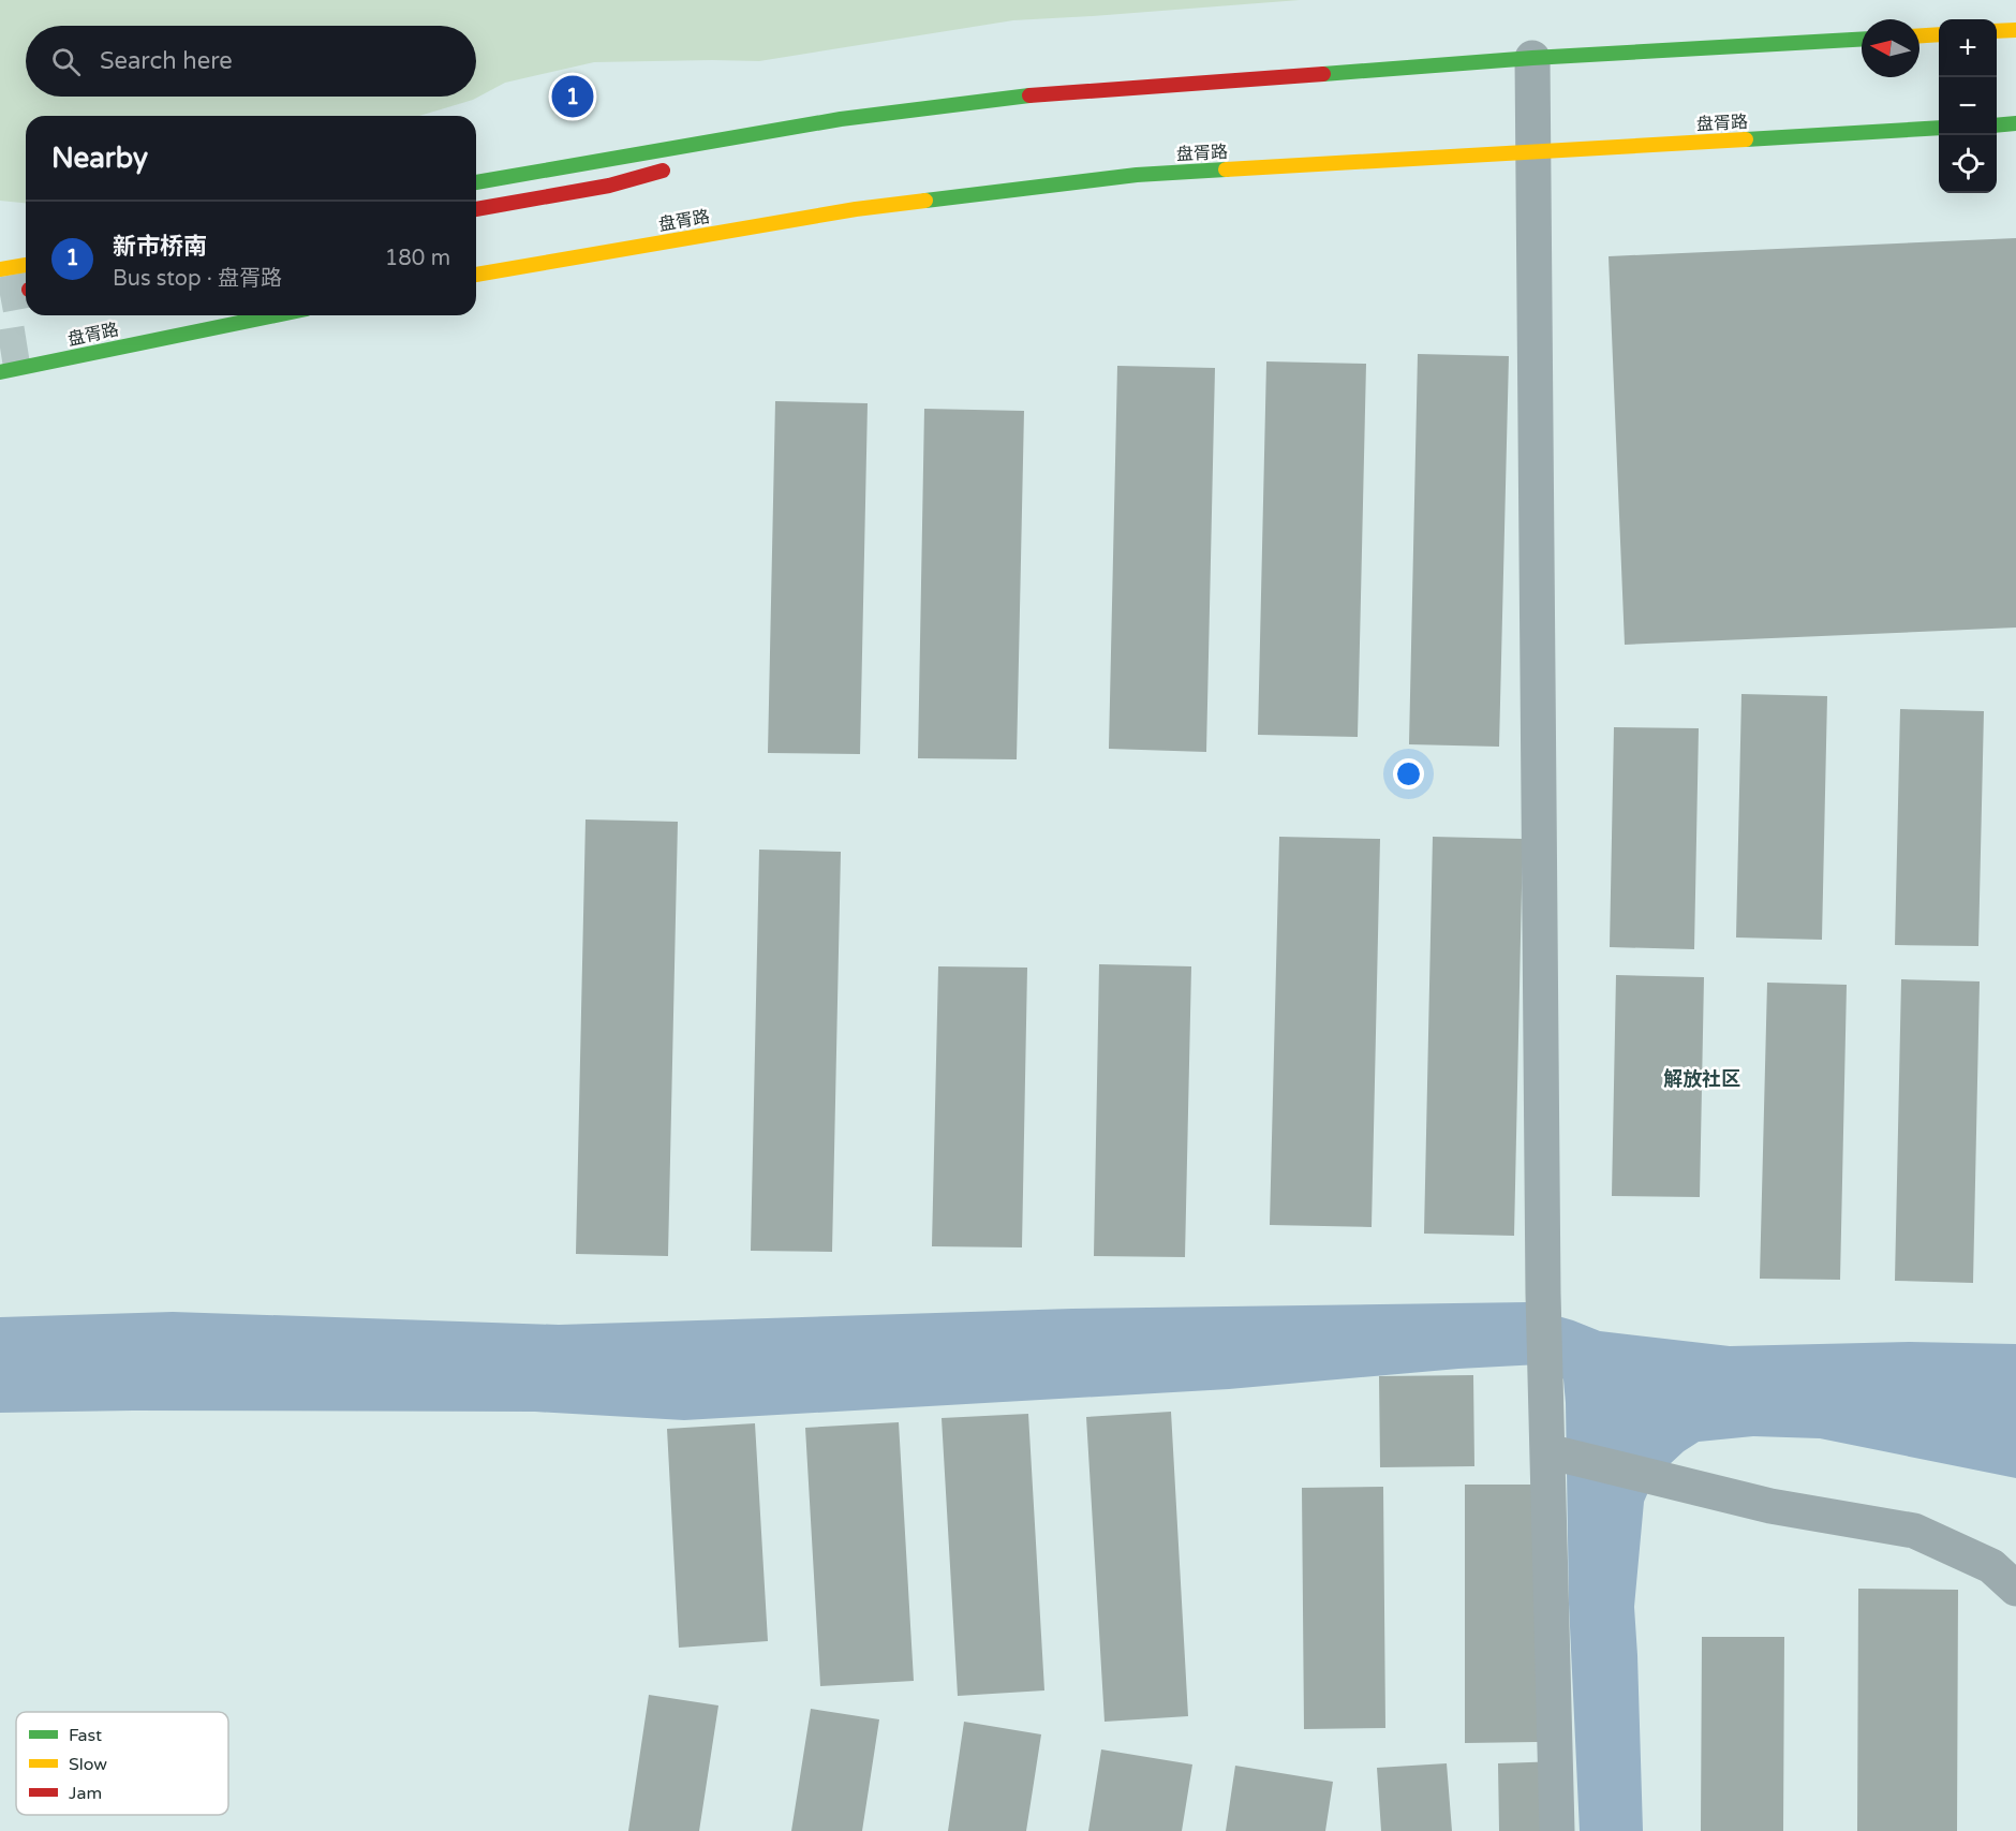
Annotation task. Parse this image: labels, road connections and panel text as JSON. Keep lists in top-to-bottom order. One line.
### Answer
{"streets":{"main road":["盘胥路"]},"districts":["解放社区"],"legend":["Fast","Slow","Jam"],"north":"left","page":{"map_buttons":["+","−"],"search":"Search here","pins":"1","heading":"Nearby","list":[{"mark":"1","name":"新市桥南","note":"Bus stop · 盘胥路","value":"180 m"}]}}
